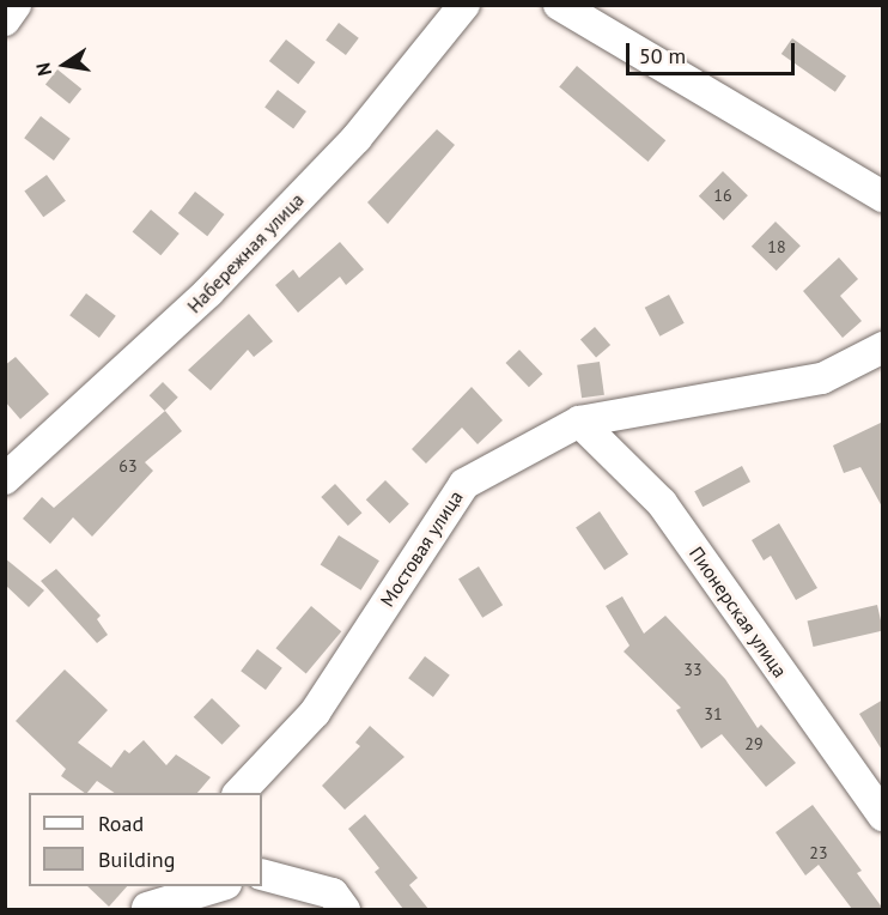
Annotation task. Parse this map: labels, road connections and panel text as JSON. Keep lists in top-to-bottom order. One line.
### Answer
{"streets":{"street":["Набережная улица","Мостовая улица","Пионерская улица"]},"crossings":[["Мостовая улица","Пионерская улица"]],"house_numbers":["16","18","63","33","31","29","23"],"legend":["Road","Building"],"scale_bar":"50 m","north":"left"}
